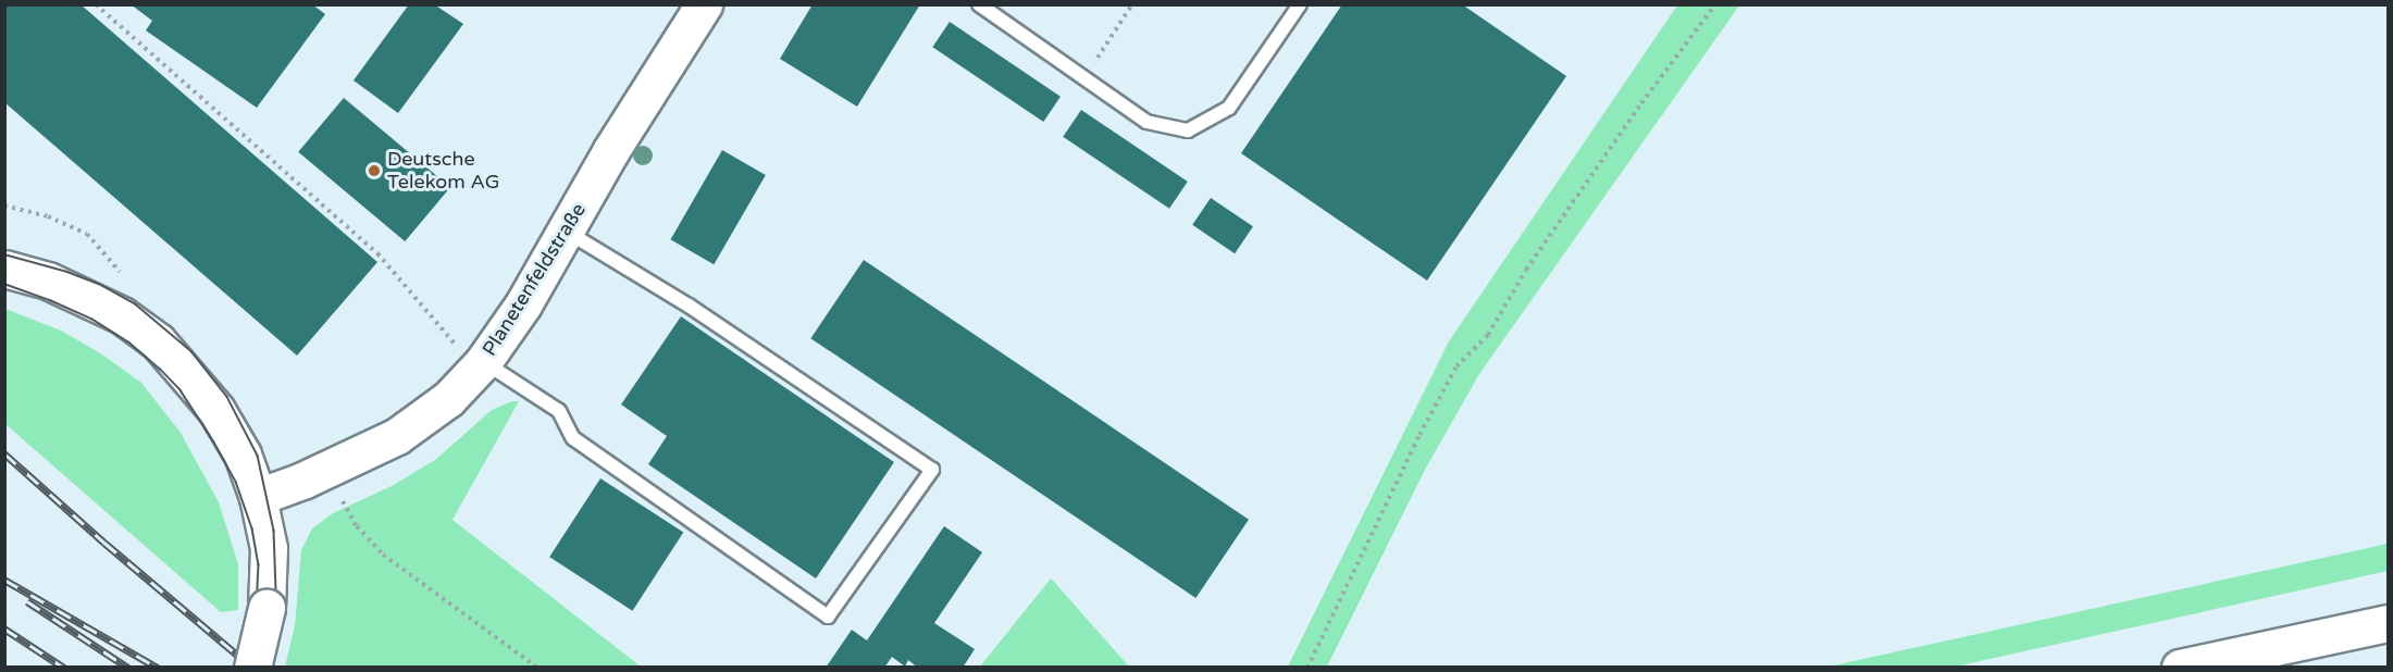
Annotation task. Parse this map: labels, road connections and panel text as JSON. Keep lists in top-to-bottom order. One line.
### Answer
{"streets":{"main road":["Planetenfeldstraße"]},"places":["Deutsche Telekom AG"]}
